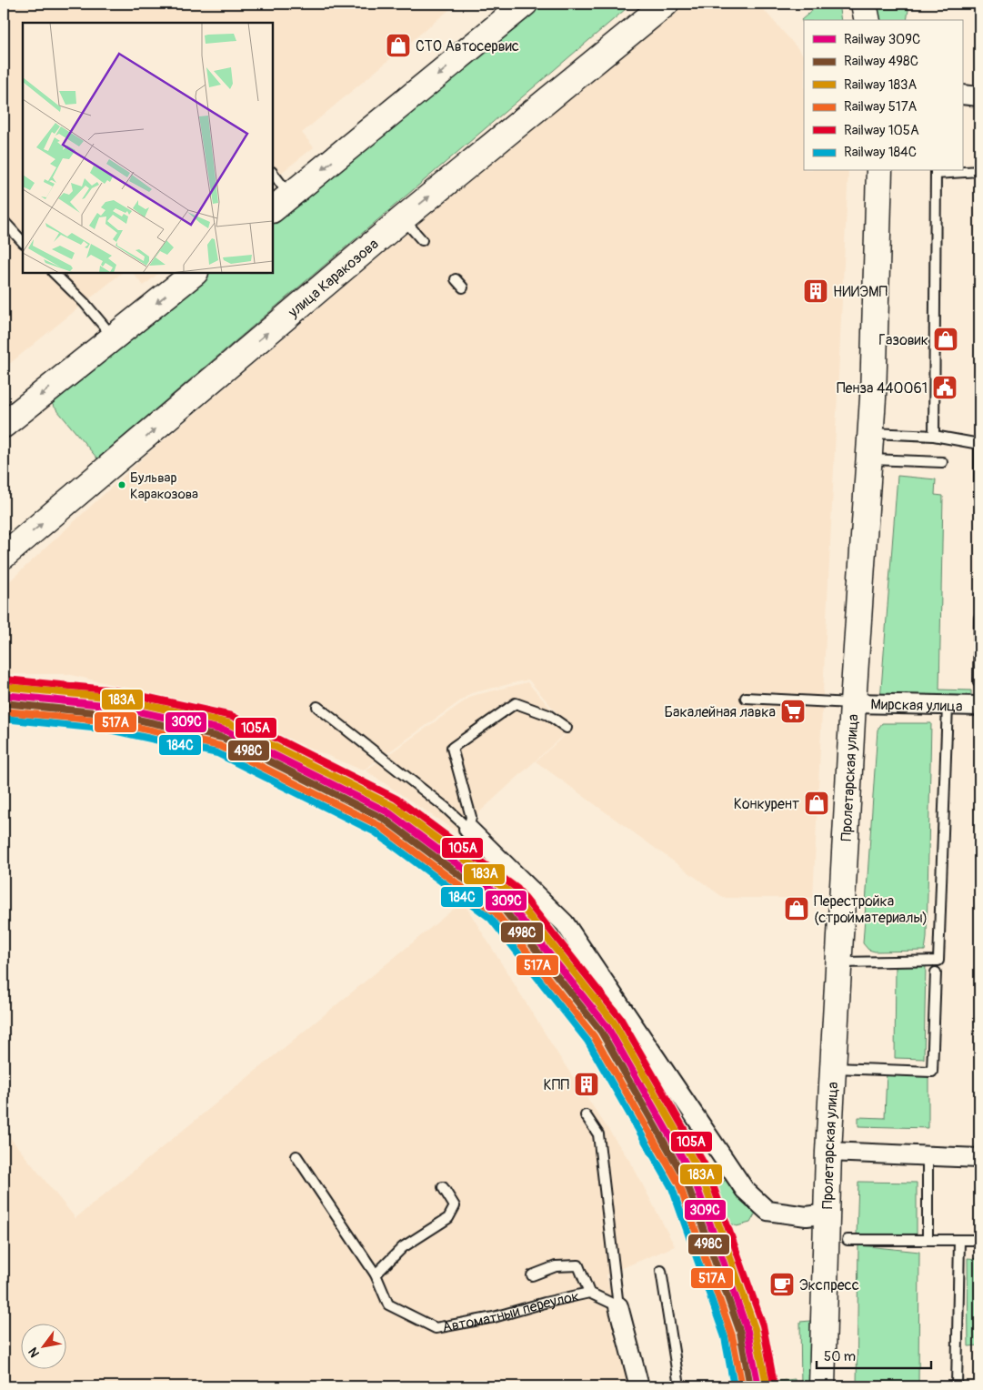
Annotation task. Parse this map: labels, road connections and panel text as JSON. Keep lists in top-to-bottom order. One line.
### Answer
{"streets":{"main road":["улица Каракозова","Пролетарская улица"],"street":["Мирская улица"],"lane":["Автоматный переулок"]},"crossings":[["Мирская улица","Пролетарская улица"]],"places":{"shop":["СТО Автосервис","Газовик","Конкурент","Перестройка (стройматериалы)"],"building":["НИИЭМП","КПП"],"public building":["Пенза 440061"],"other":["Бульвар Каракозова"],"supermarket":["Бакалейная лавка"],"cafe":["Экспресс"]},"lines":["rail line 105А","rail line 183А","rail line 309С","rail line 498С","rail line 517А","rail line 184С"],"legend":["Railway 309С","Railway 498С","Railway 183А","Railway 517А","Railway 105А","Railway 184С"],"scale_bar":"50 m","north":"bottom left"}
